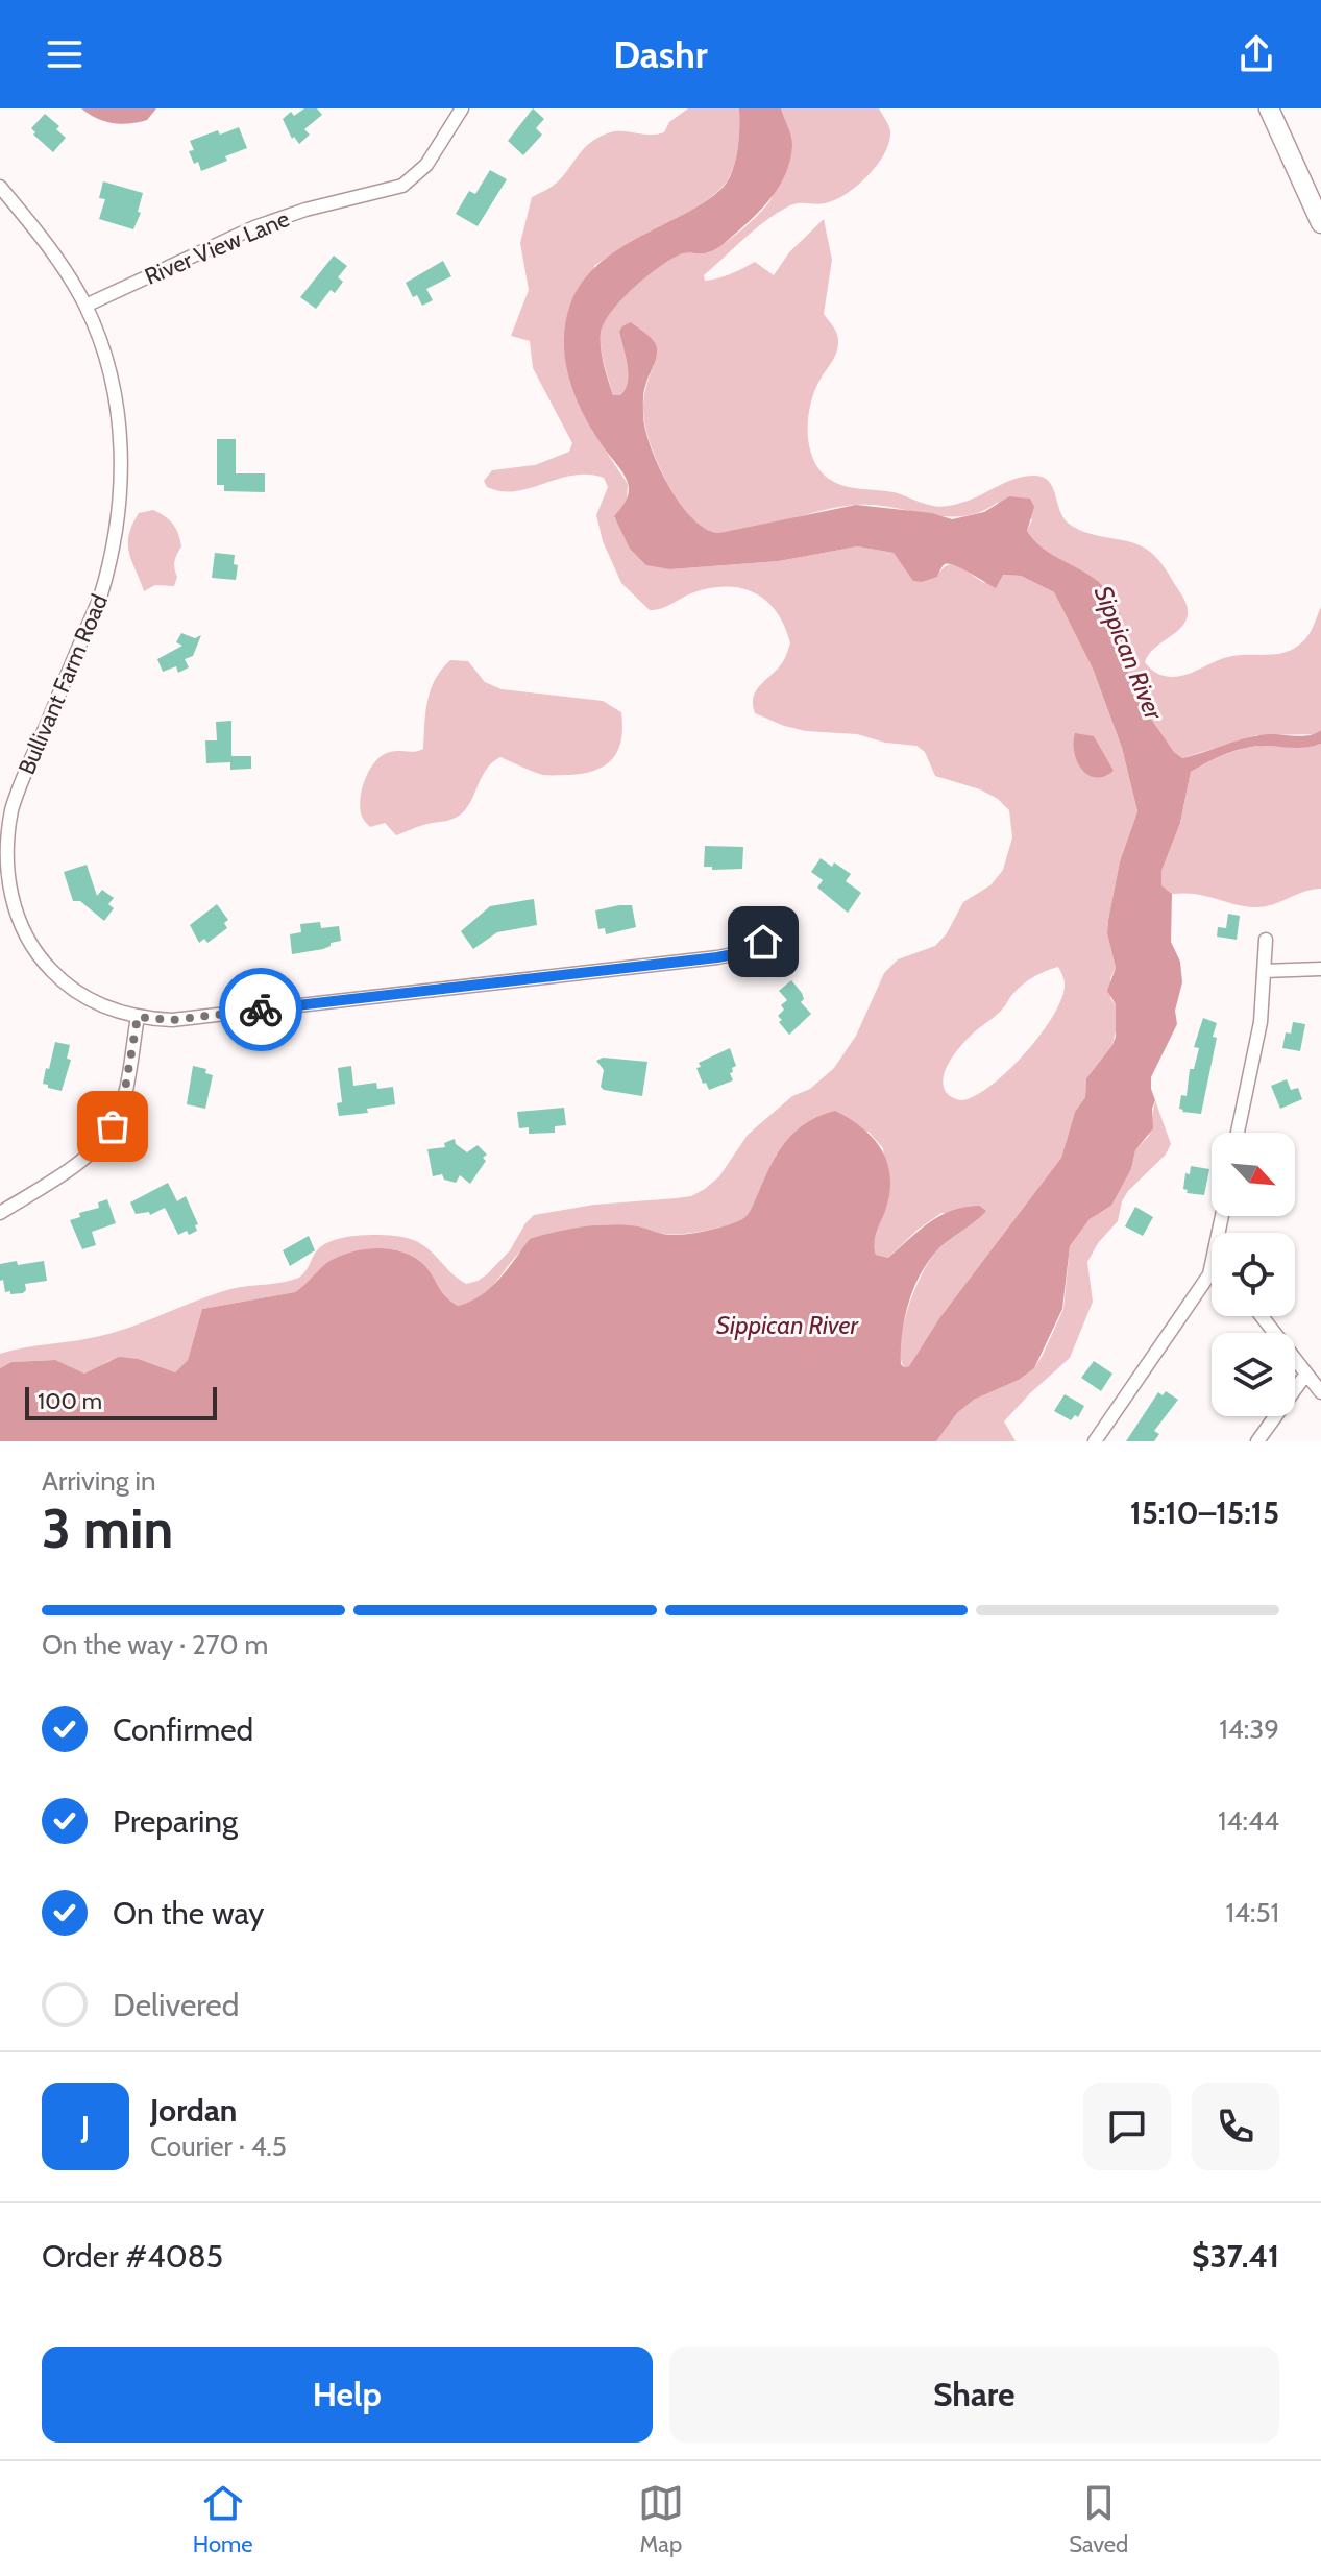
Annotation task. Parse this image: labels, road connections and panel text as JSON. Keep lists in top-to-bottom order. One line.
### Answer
{"streets":{"street":["River View Lane","Bullivant Farm Road"]},"crossings":[["River View Lane","Bullivant Farm Road"]],"water":["Sippican River"],"scale_bar":"100 m","north":"bottom right","page":{"header":"Dashr","scale":"100 m","heading":["3 min","Arriving in","15:10–15:15"],"panel":["Jordan","Courier · 4.5","Order #4085","$37.41"],"bar":"On the way · 270 m","list":[["Confirmed","14:39"],["Preparing","14:44"],["On the way","14:51"],"Delivered"],"round":"J","buttons":["Help","Share"],"tabs":["Home","Map","Saved"]}}
